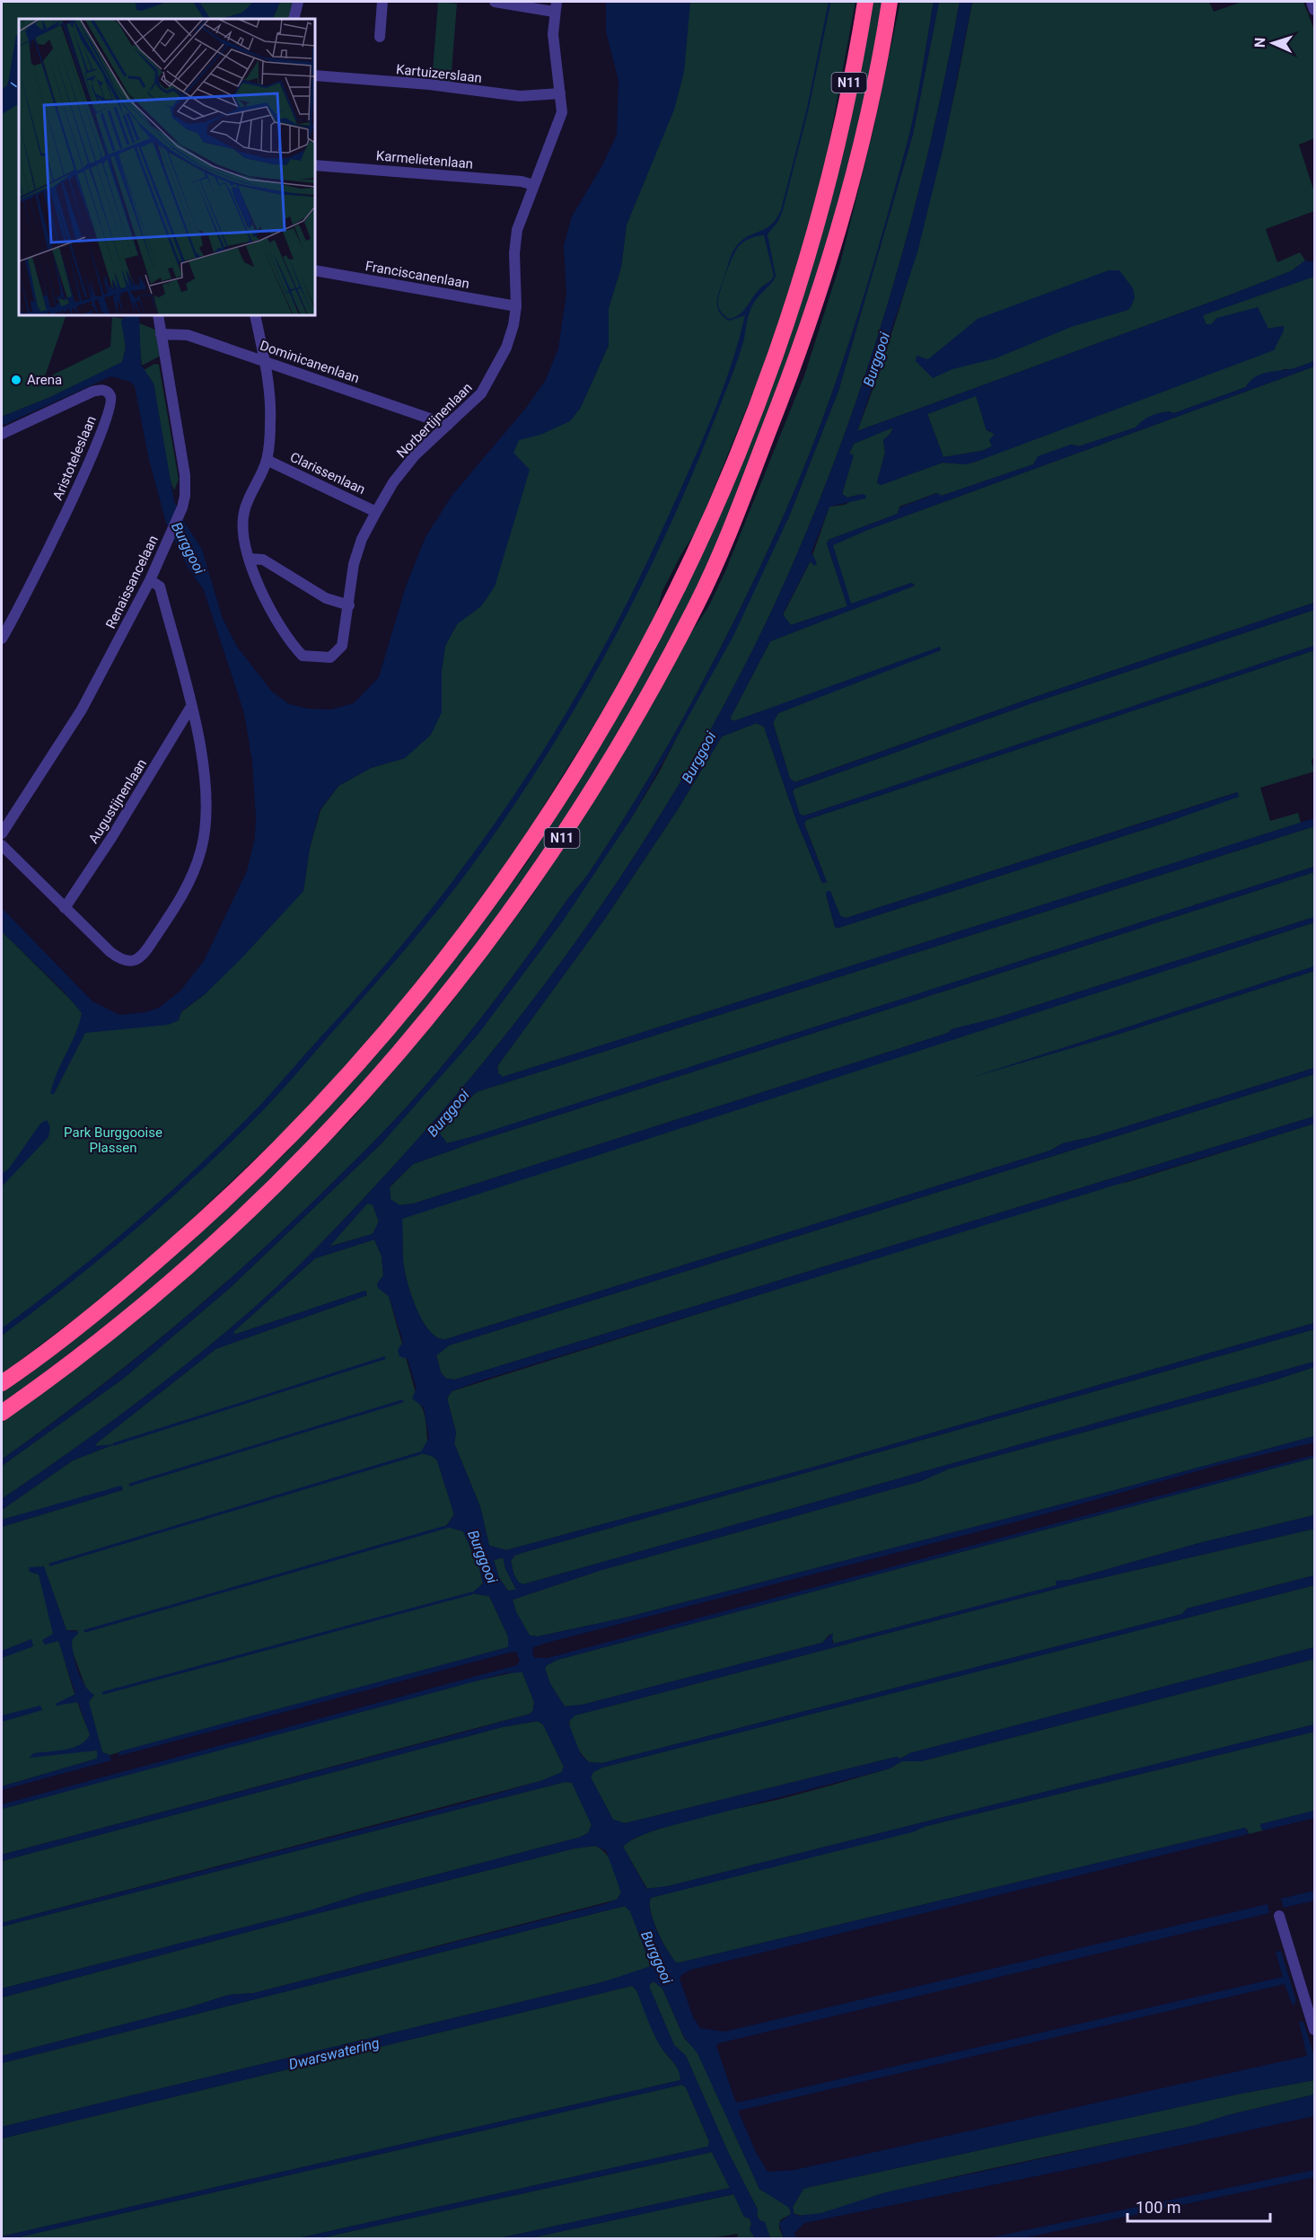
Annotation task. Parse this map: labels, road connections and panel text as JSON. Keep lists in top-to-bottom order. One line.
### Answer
{"streets":{"highway":["N11"],"street":["Kartuizerslaan","Karmelietenlaan","Franciscanenlaan","Dominicanenlaan","Norbertijnenlaan","Aristoteleslaan","Clarissenlaan","Renaissancelaan","Augustijnenlaan"]},"crossings":[["Kartuizerslaan","Norbertijnenlaan"],["Karmelietenlaan","Norbertijnenlaan"],["Franciscanenlaan","Norbertijnenlaan"],["Dominicanenlaan","Norbertijnenlaan"],["Dominicanenlaan","Renaissancelaan"],["Norbertijnenlaan","Clarissenlaan"]],"water":["Burggooi","Dwarswatering"],"parks":["Park Burggooise Plassen"],"places":["Arena"],"scale_bar":"100 m","north":"left"}
